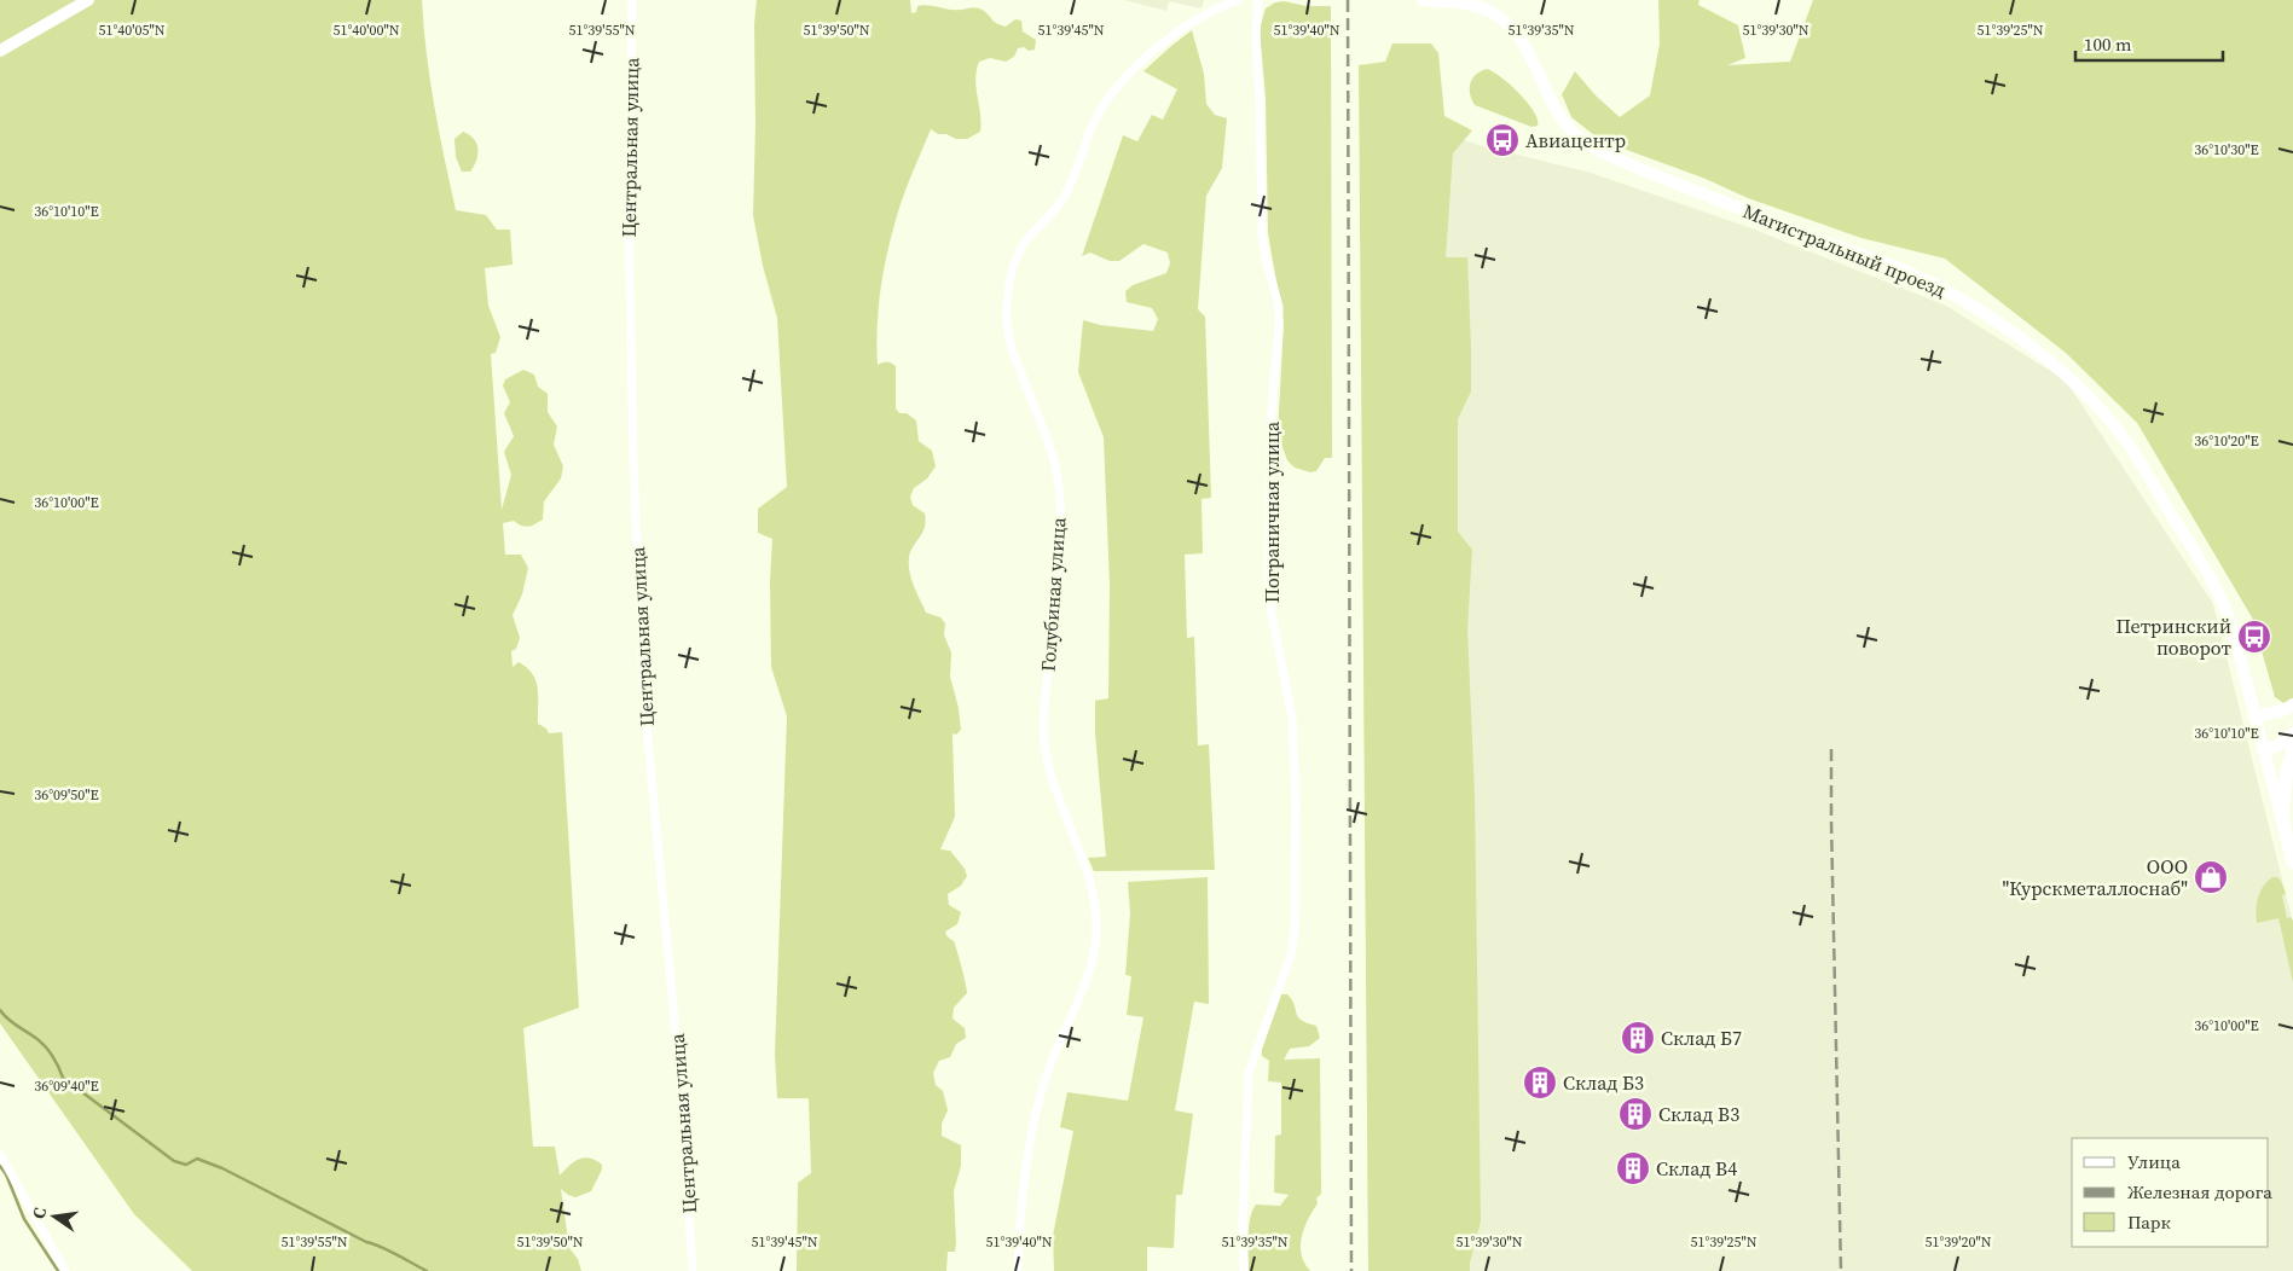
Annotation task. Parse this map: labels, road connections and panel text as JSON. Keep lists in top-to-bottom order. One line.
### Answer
{"streets":{"main road":["Магистральный проезд"],"street":["Центральная улица","Пограничная улица","Голубиная улица"]},"places":{"bus stop":["Авиацентр","Петринский поворот"],"shop":["ООО \"Курскметаллоснаб\""],"building":["Склад Б7","Склад Б3","Склад В3","Склад В4"]},"legend":["Улица","Железная дорога","Парк"],"scale_bar":"100 m","north":"left","coordinates":["51°40'05\"N","51°40'00\"N","51°39'55\"N","51°39'50\"N","51°39'45\"N","51°39'40\"N","51°39'35\"N","51°39'30\"N","51°39'25\"N","36°10'30\"E","36°10'10\"E","36°10'20\"E","36°10'00\"E","36°09'50\"E","36°09'40\"E","51°39'20\"N"]}
